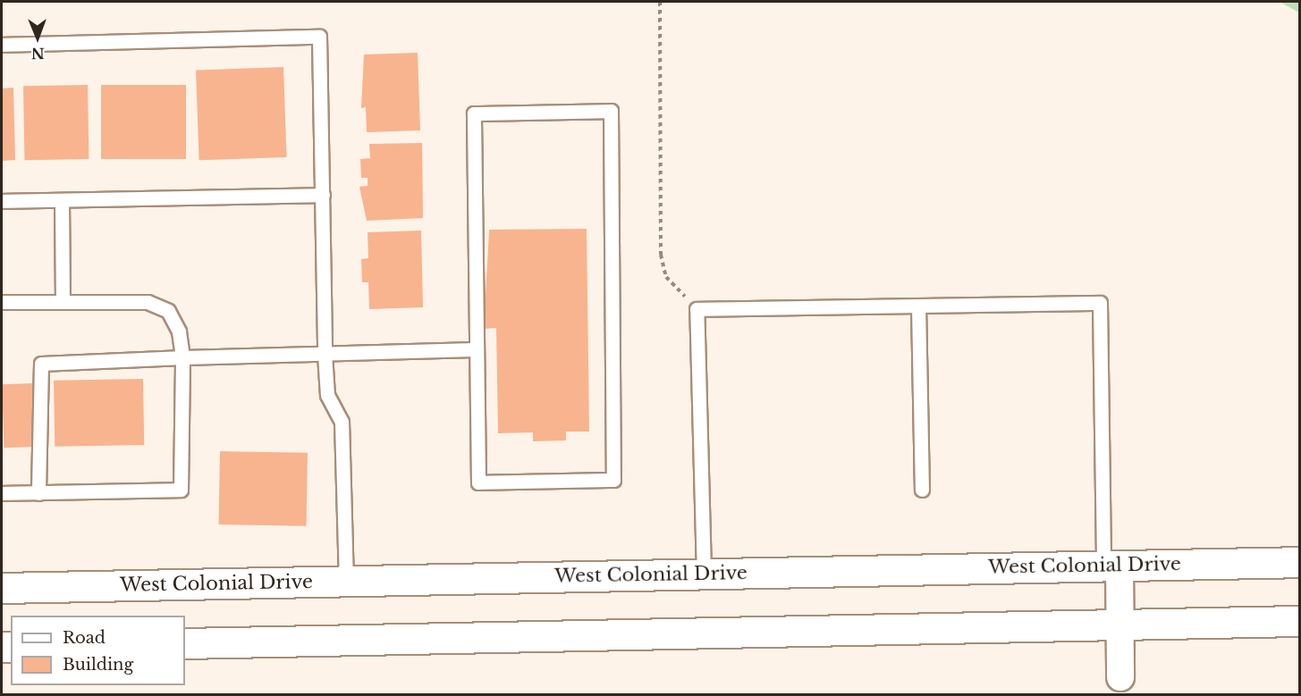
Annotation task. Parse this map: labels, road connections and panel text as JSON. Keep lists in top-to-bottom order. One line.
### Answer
{"streets":{"highway":["West Colonial Drive"]},"legend":["Road","Building"],"north":"bottom"}
